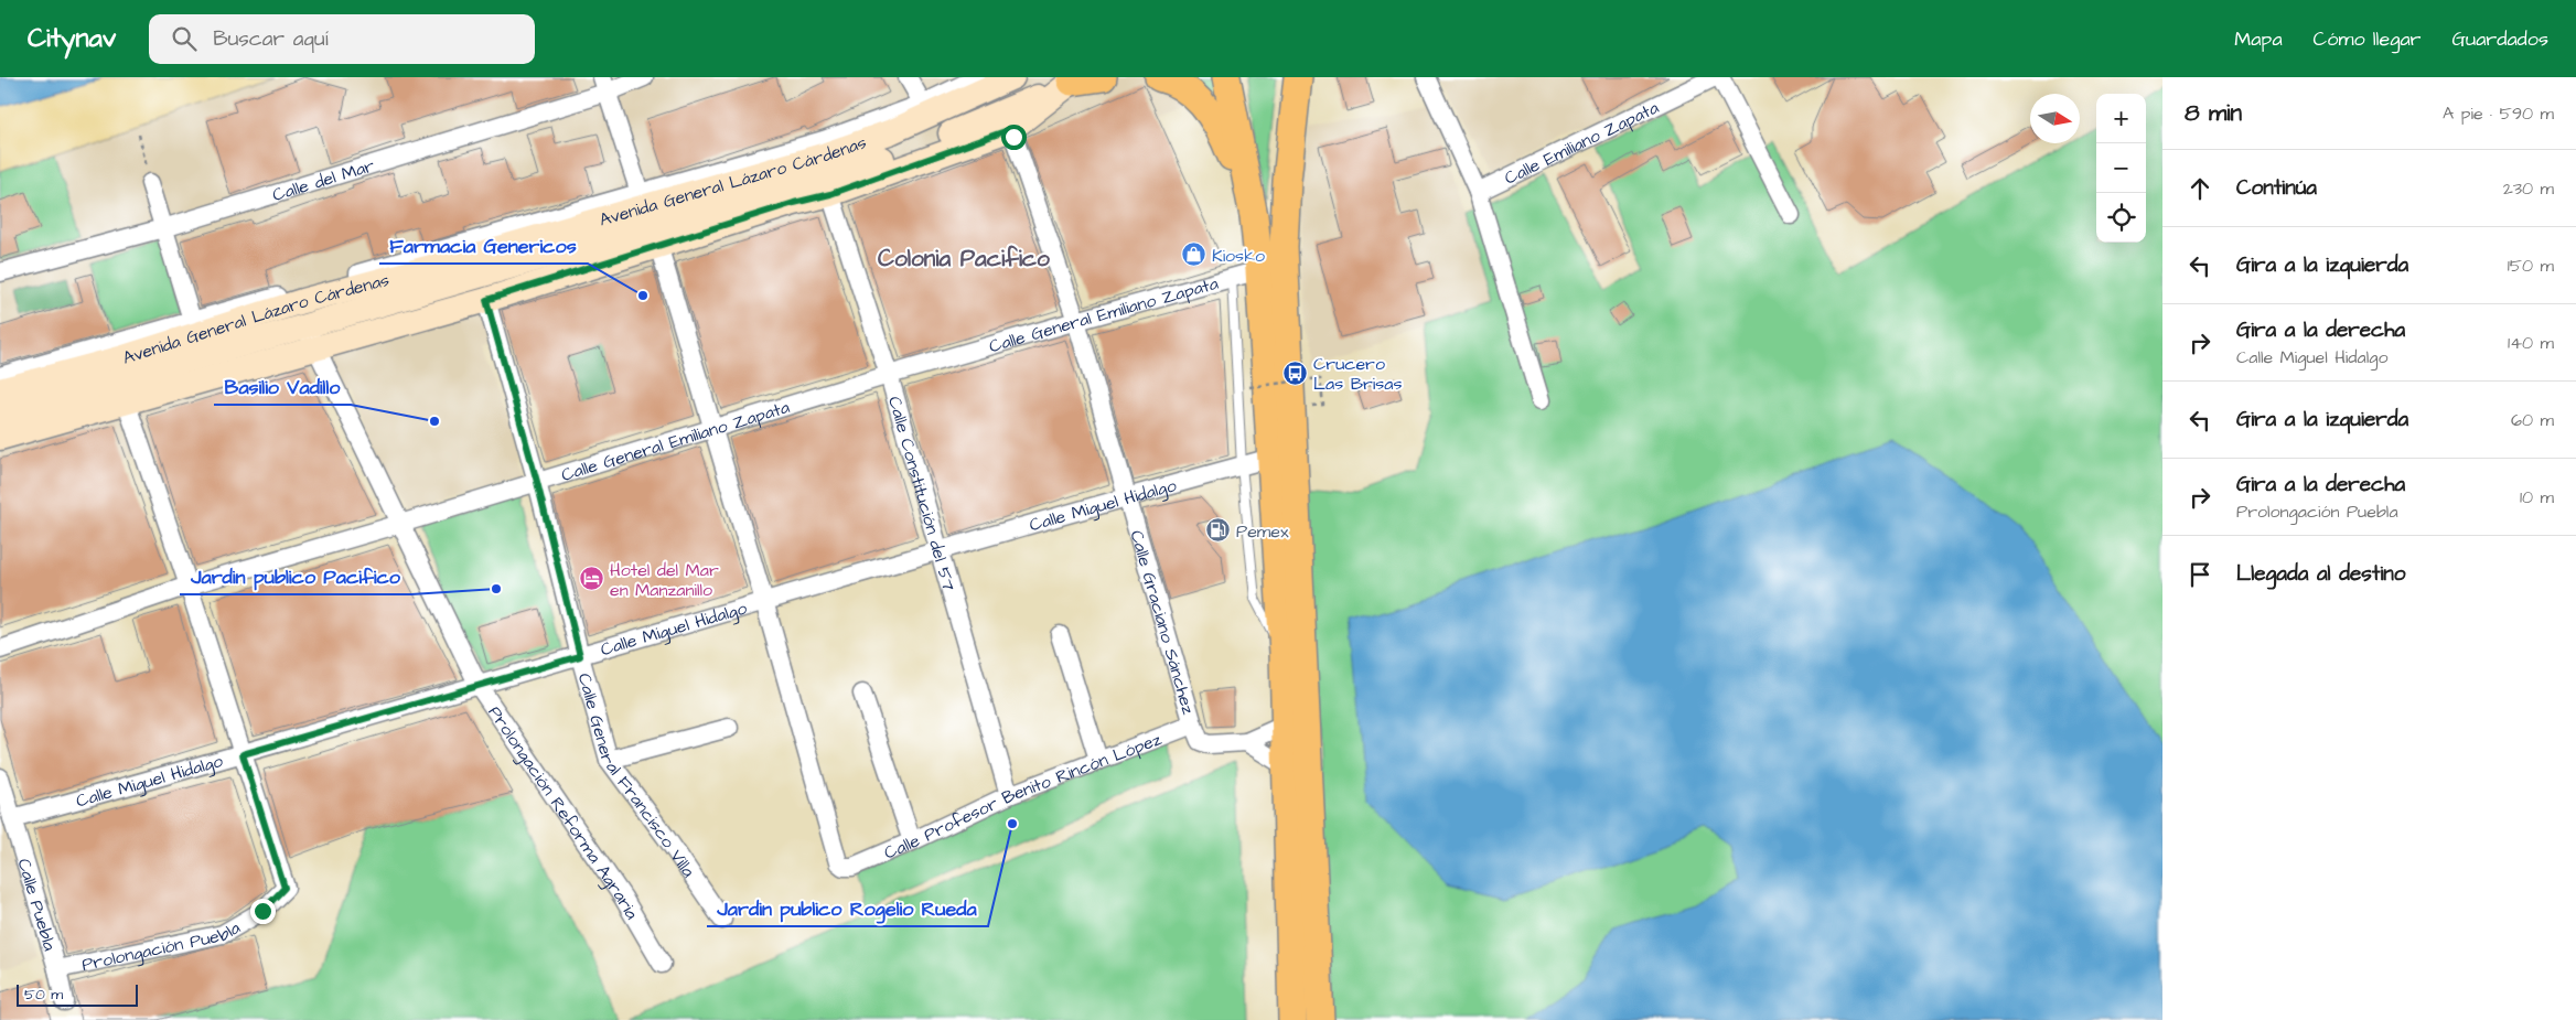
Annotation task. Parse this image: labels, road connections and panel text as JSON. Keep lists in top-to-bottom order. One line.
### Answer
{"streets":{"street":["Calle Emiliano Zapata","Calle del Mar","Avenida General Lázaro Cárdenas","Calle General Emiliano Zapata","Calle Constitución del 57","Calle Miguel Hidalgo","Calle Graciano Sánchez","Calle General Francisco Villa","Calle Profesor Benito Rincón López","Prolongación Reforma Agraria","Calle Puebla","Prolongación Puebla"]},"crossings":[["Avenida General Lázaro Cárdenas","Calle Constitución del 57"],["Avenida General Lázaro Cárdenas","Calle Graciano Sánchez"],["Avenida General Lázaro Cárdenas","Calle General Francisco Villa"],["Avenida General Lázaro Cárdenas","Prolongación Reforma Agraria"],["Calle General Emiliano Zapata","Calle Constitución del 57"],["Calle General Emiliano Zapata","Calle Graciano Sánchez"],["Calle General Emiliano Zapata","Calle General Francisco Villa"],["Calle General Emiliano Zapata","Prolongación Reforma Agraria"],["Calle Constitución del 57","Calle Miguel Hidalgo"],["Calle Constitución del 57","Calle Profesor Benito Rincón López"],["Calle Miguel Hidalgo","Calle Graciano Sánchez"],["Calle Miguel Hidalgo","Calle General Francisco Villa"],["Calle Miguel Hidalgo","Calle Profesor Benito Rincón López"],["Calle Miguel Hidalgo","Prolongación Reforma Agraria"],["Calle Miguel Hidalgo","Calle Puebla"],["Calle Miguel Hidalgo","Prolongación Puebla"],["Calle Graciano Sánchez","Calle Profesor Benito Rincón López"],["Calle Puebla","Prolongación Puebla"]],"districts":["Colonia Pacifico"],"places":{"shop":["Kiosko"],"other":["Farmacia Genericos","Basilio Vadillo","Jardin publico Pacifico","Jardin publico Rogelio Rueda"],"bus stop":["Crucero Las Brisas"],"fuel station":["Pemex"],"hotel":["Hotel del Mar en Manzanillo"]},"scale_bar":"50 m","north":"right","page":{"header":"Citynav","search":"Buscar aquí","nav":["Mapa","Cómo llegar","Guardados"],"heading":["8 min","A pie · 590 m"],"map_buttons":["+","−"],"list":[["Continúa","230 m"],["Gira a la izquierda","150 m"],["Gira a la derecha","Calle Miguel Hidalgo","140 m"],["Gira a la izquierda","60 m"],["Gira a la derecha","Prolongación Puebla","10 m"],"Llegada al destino"],"scale":"50 m"}}
